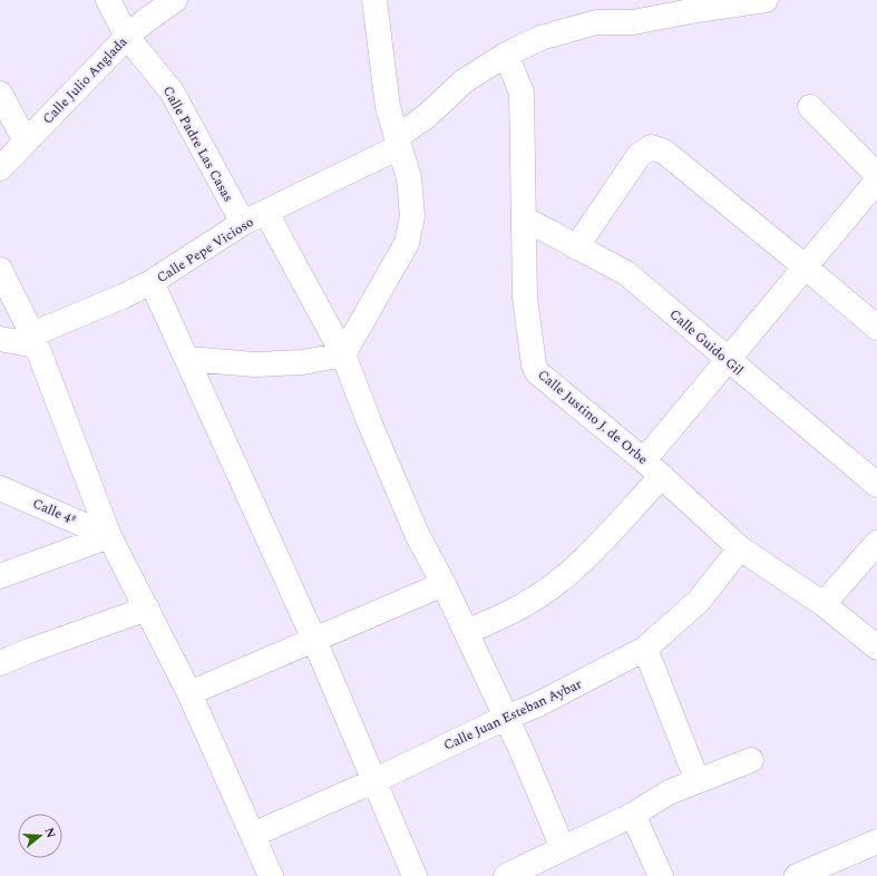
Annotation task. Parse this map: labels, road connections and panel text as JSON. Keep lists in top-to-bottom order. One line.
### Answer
{"streets":{"street":["Calle Julio Anglada","Calle Padre Las Casas","Calle Pepe Vicioso","Calle Guido Gil","Calle Justino J. de Orbe","Calle 4ª","Calle Juan Esteban Aybar"]},"crossings":[["Calle Julio Anglada","Calle Padre Las Casas"],["Calle Padre Las Casas","Calle Pepe Vicioso"],["Calle Pepe Vicioso","Calle Justino J. de Orbe"],["Calle Guido Gil","Calle Justino J. de Orbe"],["Calle Justino J. de Orbe","Calle Juan Esteban Aybar"]],"north":"right"}
